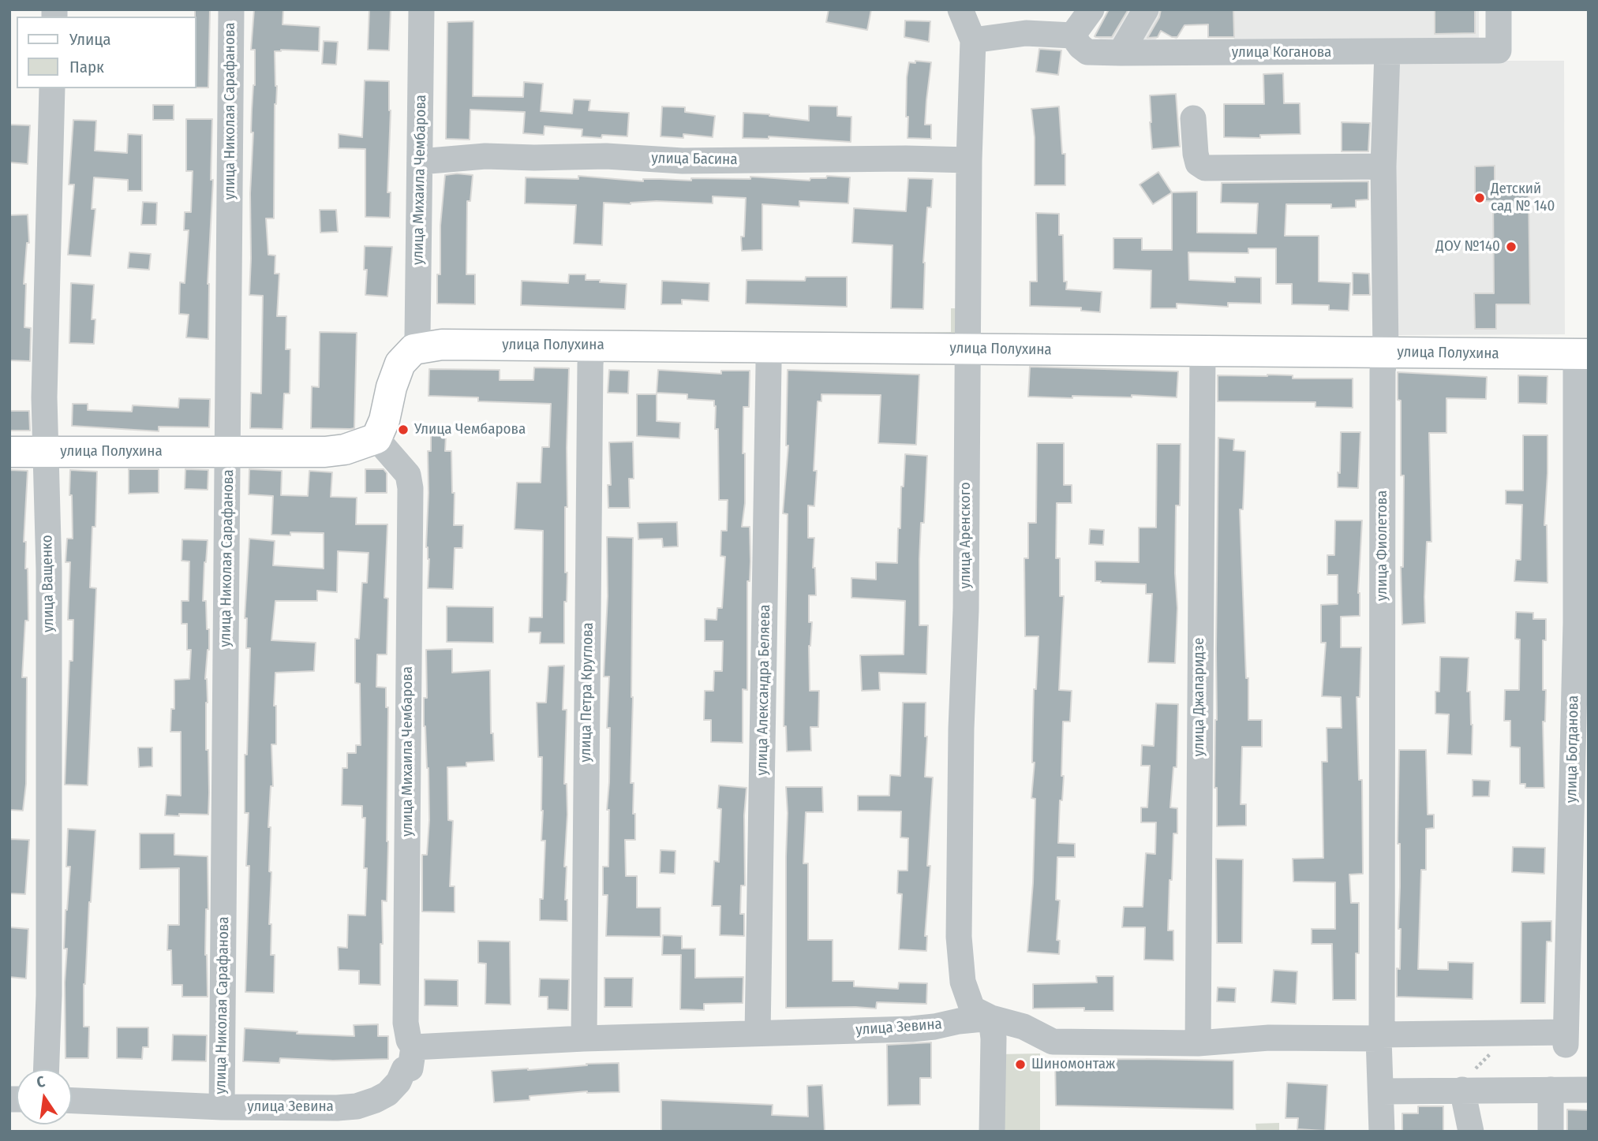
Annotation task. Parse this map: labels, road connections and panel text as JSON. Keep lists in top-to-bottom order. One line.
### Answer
{"streets":{"main road":["улица Полухина"],"street":["улица Коганова","улица Николая Сарафанова","улица Басина","улица Михаила Чембарова","улица Аренского","улица Фиолетова","улица Ващенко","улица Александра Беляева","улица Петра Круглова","улица Джапаридзе","улица Богданова","улица Зевина"]},"crossings":[["улица Коганова","улица Фиолетова"],["улица Николая Сарафанова","улица Полухина"],["улица Николая Сарафанова","улица Зевина"],["улица Басина","улица Михаила Чембарова"],["улица Басина","улица Аренского"],["улица Михаила Чембарова","улица Полухина"],["улица Михаила Чембарова","улица Зевина"],["улица Полухина","улица Аренского"],["улица Полухина","улица Фиолетова"],["улица Полухина","улица Ващенко"],["улица Полухина","улица Александра Беляева"],["улица Полухина","улица Петра Круглова"],["улица Полухина","улица Джапаридзе"],["улица Полухина","улица Богданова"],["улица Аренского","улица Зевина"],["улица Фиолетова","улица Зевина"],["улица Александра Беляева","улица Зевина"],["улица Петра Круглова","улица Зевина"],["улица Джапаридзе","улица Зевина"],["улица Богданова","улица Зевина"]],"places":["Детский сад № 140","ДОУ №140","Улица Чембарова","Шиномонтаж"],"legend":["Улица","Парк"],"north":"top"}
